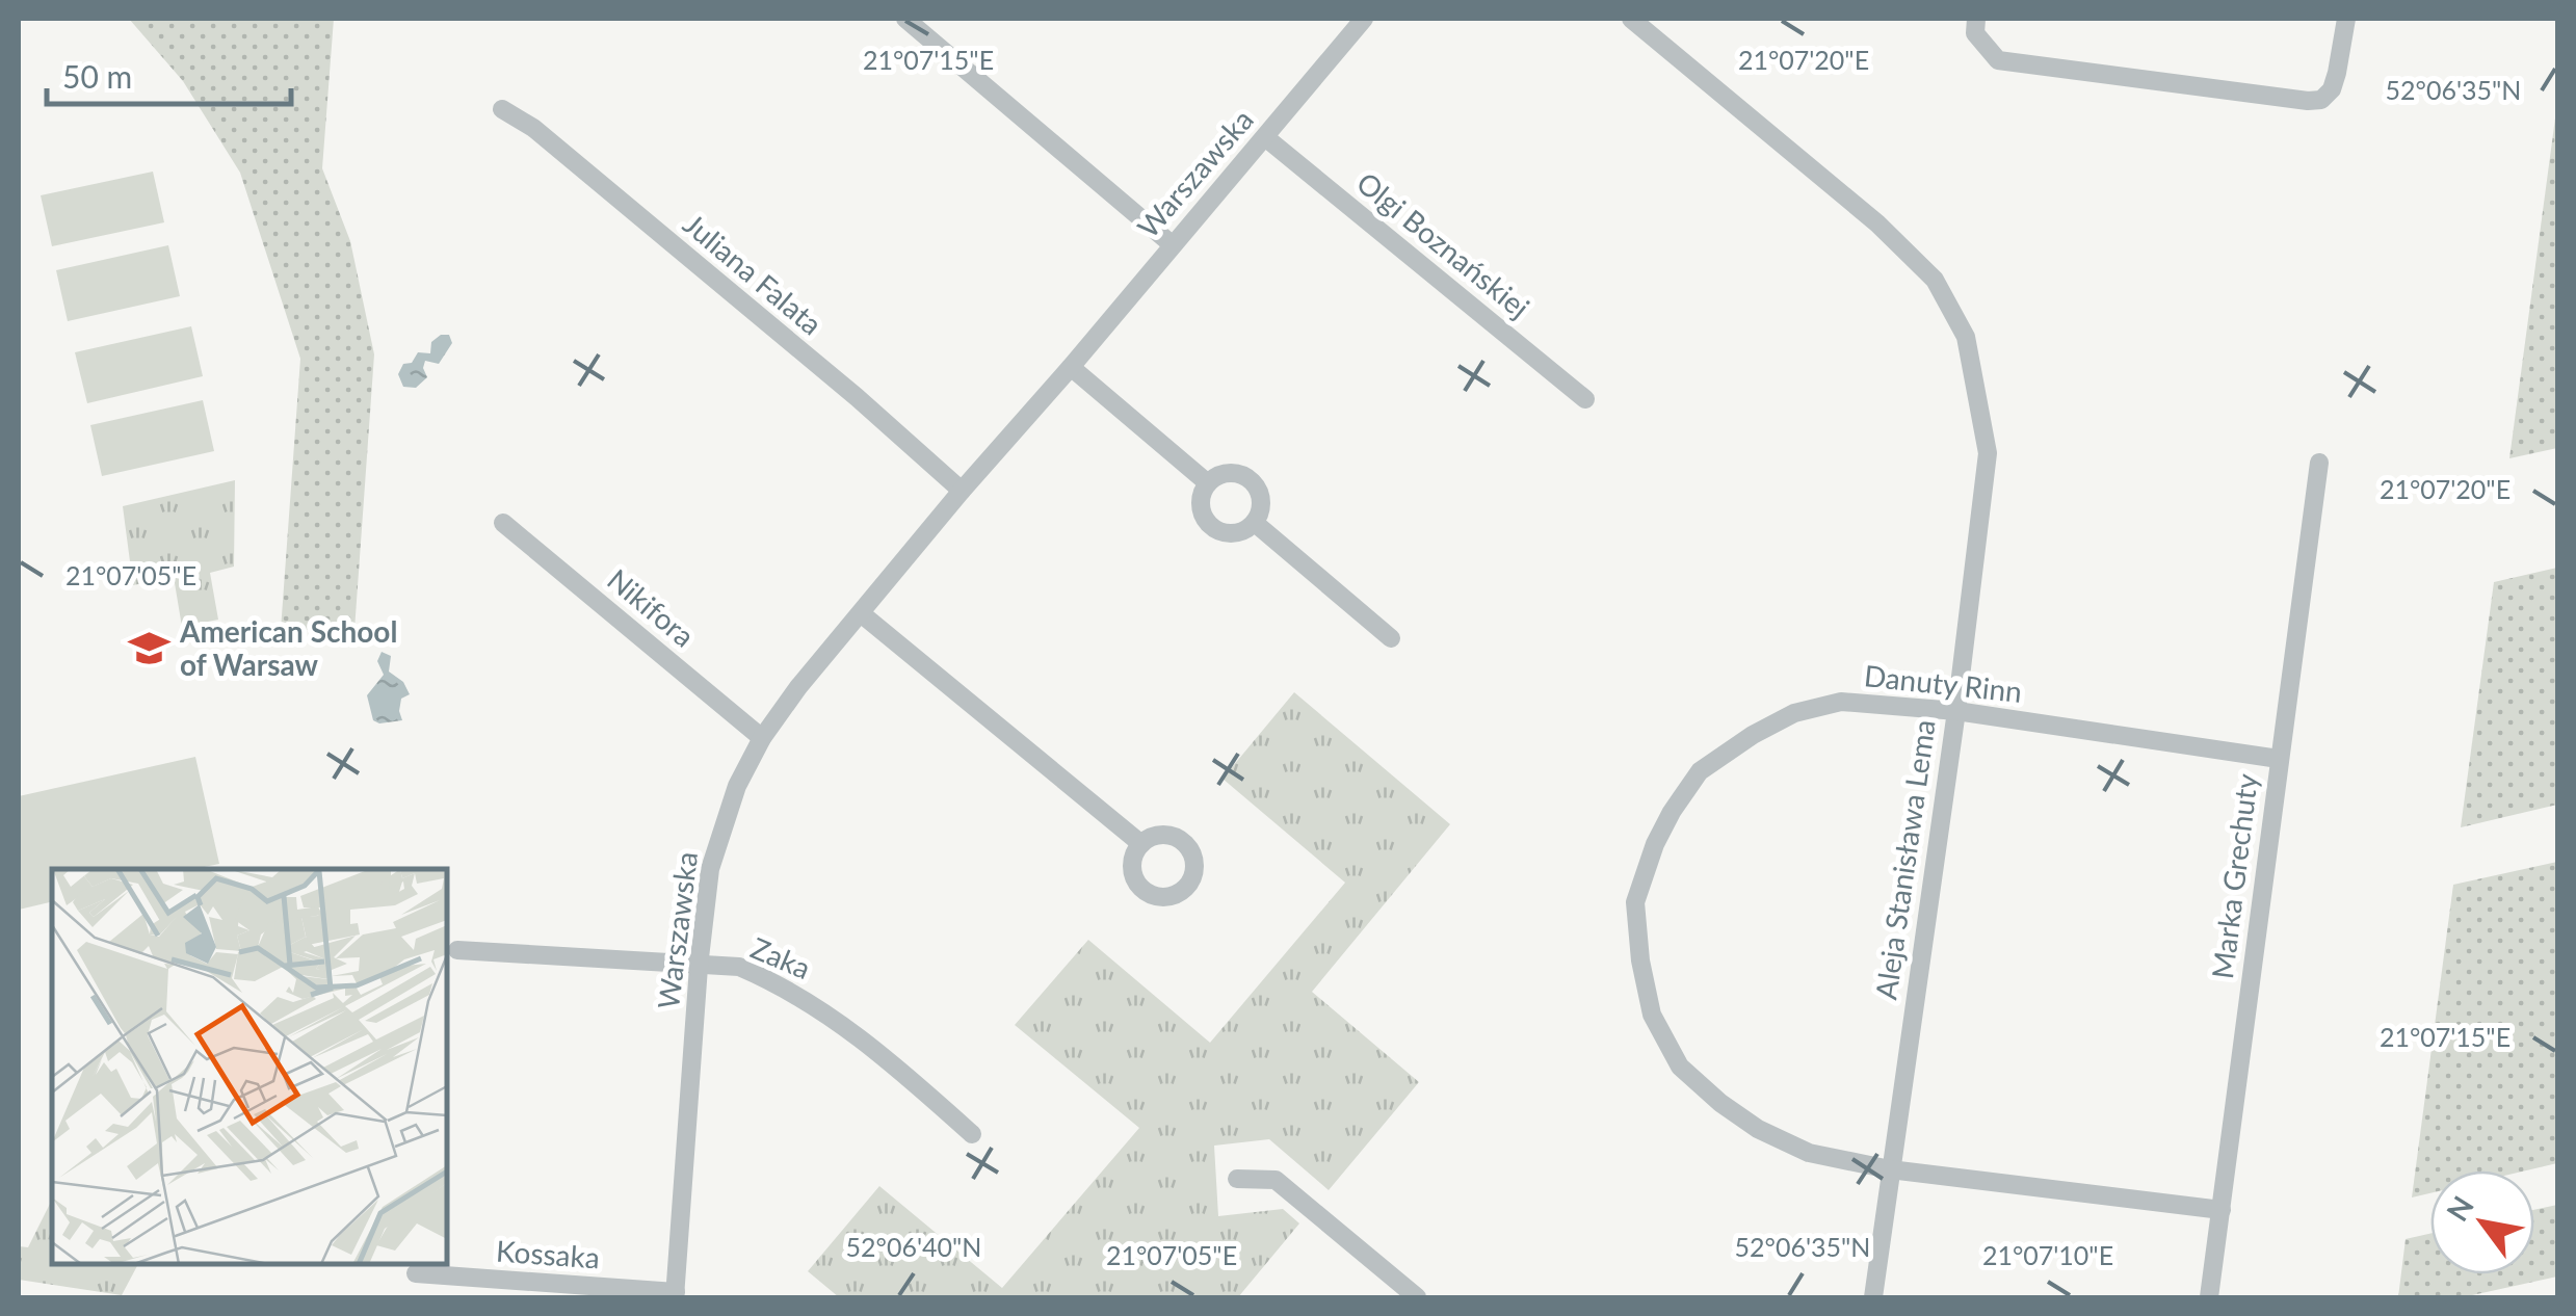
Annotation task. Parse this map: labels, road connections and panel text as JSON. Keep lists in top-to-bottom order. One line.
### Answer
{"streets":{"street":["Warszawska","Olgi Boznańskiej","Juliana Falata","Nikifora","Danuty Rinn","Aleja Stanisława Lema","Marka Grechuty","Zaka","Kossaka"]},"crossings":[["Warszawska","Olgi Boznańskiej"],["Warszawska","Juliana Falata"],["Warszawska","Nikifora"],["Warszawska","Zaka"],["Warszawska","Kossaka"],["Danuty Rinn","Aleja Stanisława Lema"],["Danuty Rinn","Marka Grechuty"]],"places":{"school or university":["American School of Warsaw"]},"scale_bar":"50 m","north":"top left","coordinates":["21°07'15\"E","21°07'20\"E","52°06'35\"N","21°07'05\"E","52°06'40\"N","21°07'10\"E"]}
